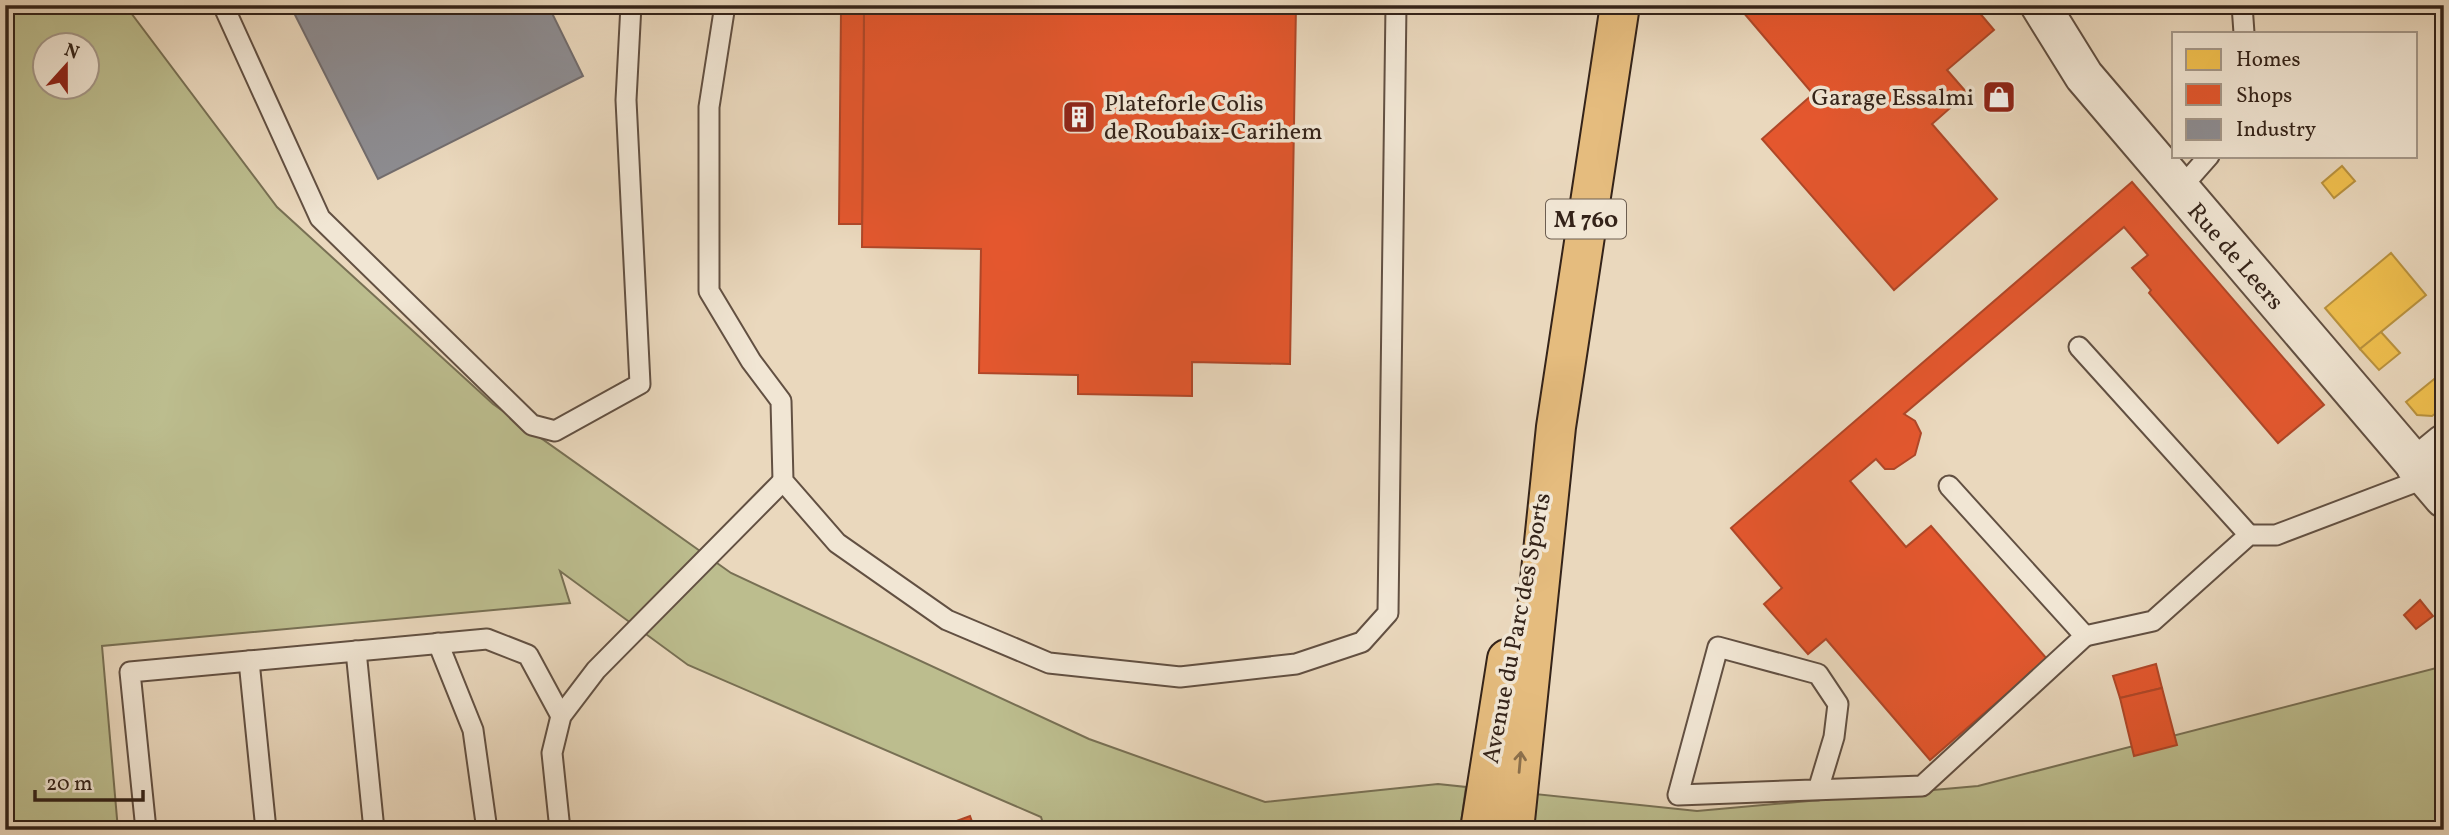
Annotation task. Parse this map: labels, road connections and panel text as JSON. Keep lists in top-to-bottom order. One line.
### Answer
{"streets":{"main road":["M 760","Avenue du Parc des Sports"],"street":["Rue de Leers"]},"places":{"shop":["Garage Essalmi"],"building":["Plateforle Colis de Roubaix-Carihem"]},"legend":["Homes","Shops","Industry"],"scale_bar":"20 m","north":"top"}
